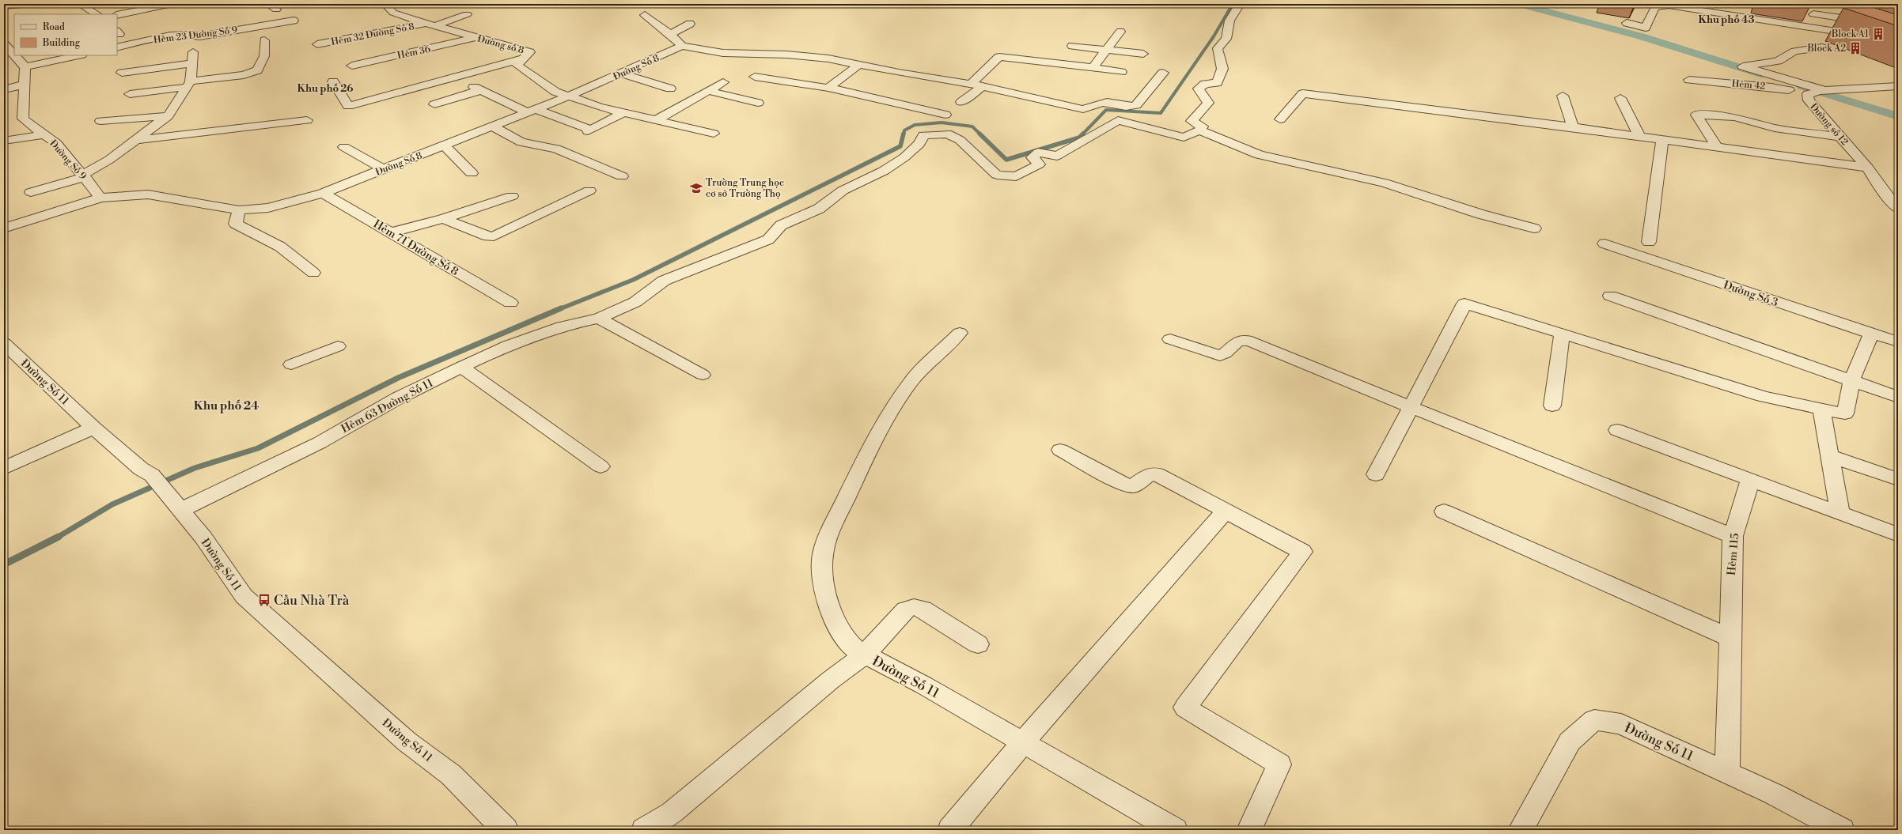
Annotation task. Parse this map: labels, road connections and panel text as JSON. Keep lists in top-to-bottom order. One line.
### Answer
{"streets":{"street":["Hẻm 32 Đường Số 8","Hẻm 23 Đường Số 9","Đường số 8","Hẻm 36","Đường Số 8","Hẻm 42","Đường số 12","Đường Số 9","Hẻm 71 Đường Số 8","Đường Số 3","Đường Số 11","Hẻm 63 Đường Số 11","Hẻm 115"]},"crossings":[["Hẻm 32 Đường Số 8","Đường số 8"],["Đường số 8","Hẻm 36"],["Đường số 8","Đường Số 8"],["Đường Số 8","Đường Số 9"],["Đường Số 8","Hẻm 71 Đường Số 8"],["Hẻm 42","Đường số 12"],["Đường Số 11","Hẻm 63 Đường Số 11"],["Đường Số 11","Hẻm 115"]],"districts":["Khu phố 43","Khu phố 26","Khu phố 24"],"places":{"building":["Block A1","Block A2"],"school or university":["Trường Trung học cơ sở Trường Thọ"],"bus stop":["Cầu Nhà Trà"]},"legend":["Road","Building"]}
